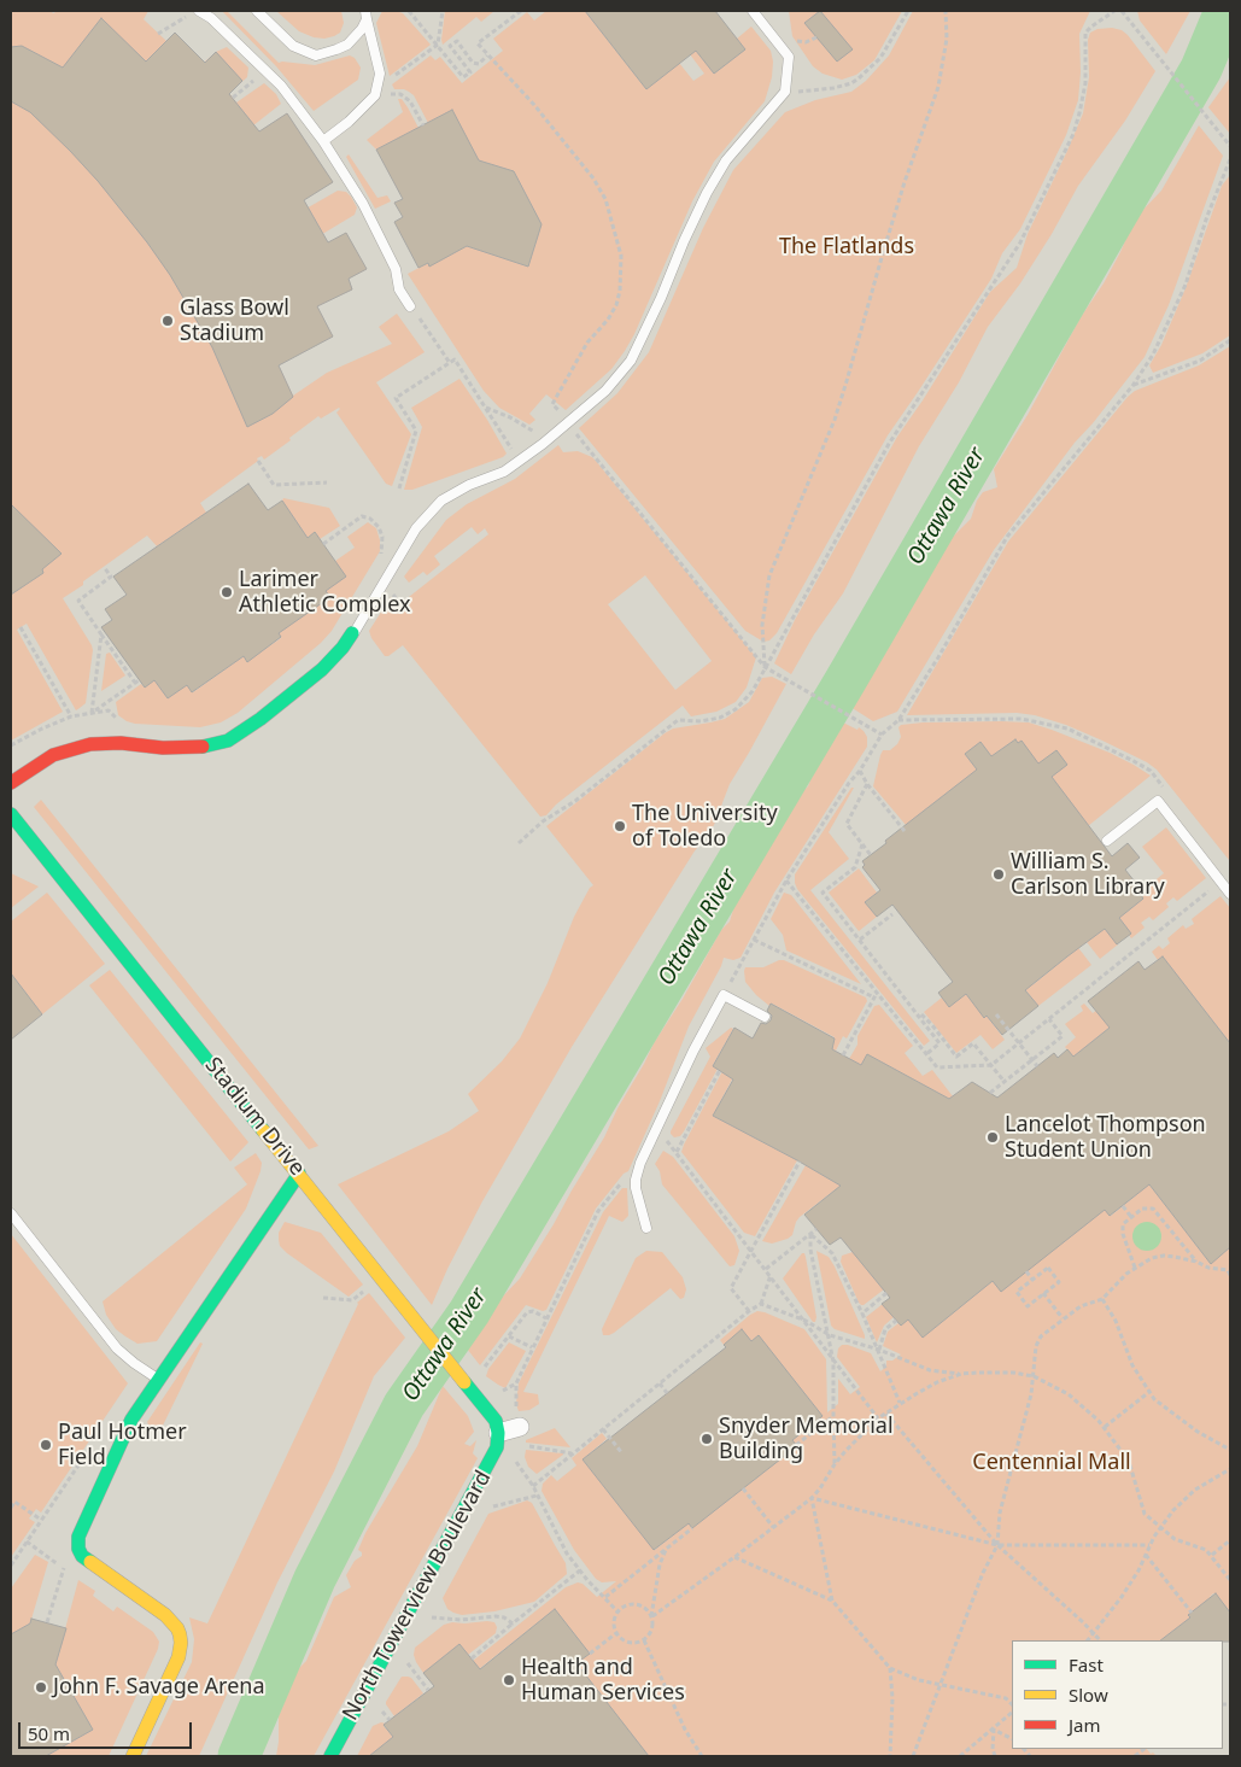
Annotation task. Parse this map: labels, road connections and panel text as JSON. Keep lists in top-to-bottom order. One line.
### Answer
{"streets":{"street":["Stadium Drive","North Towerview Boulevard"]},"crossings":[["Stadium Drive","North Towerview Boulevard"]],"water":["Ottawa River"],"parks":["The Flatlands","Centennial Mall"],"places":["Glass Bowl Stadium","Larimer Athletic Complex","The University of Toledo","William S. Carlson Library","Lancelot Thompson Student Union","Snyder Memorial Building","Paul Hotmer Field","Health and Human Services","John F. Savage Arena"],"legend":["Fast","Slow","Jam"],"scale_bar":"50 m"}
